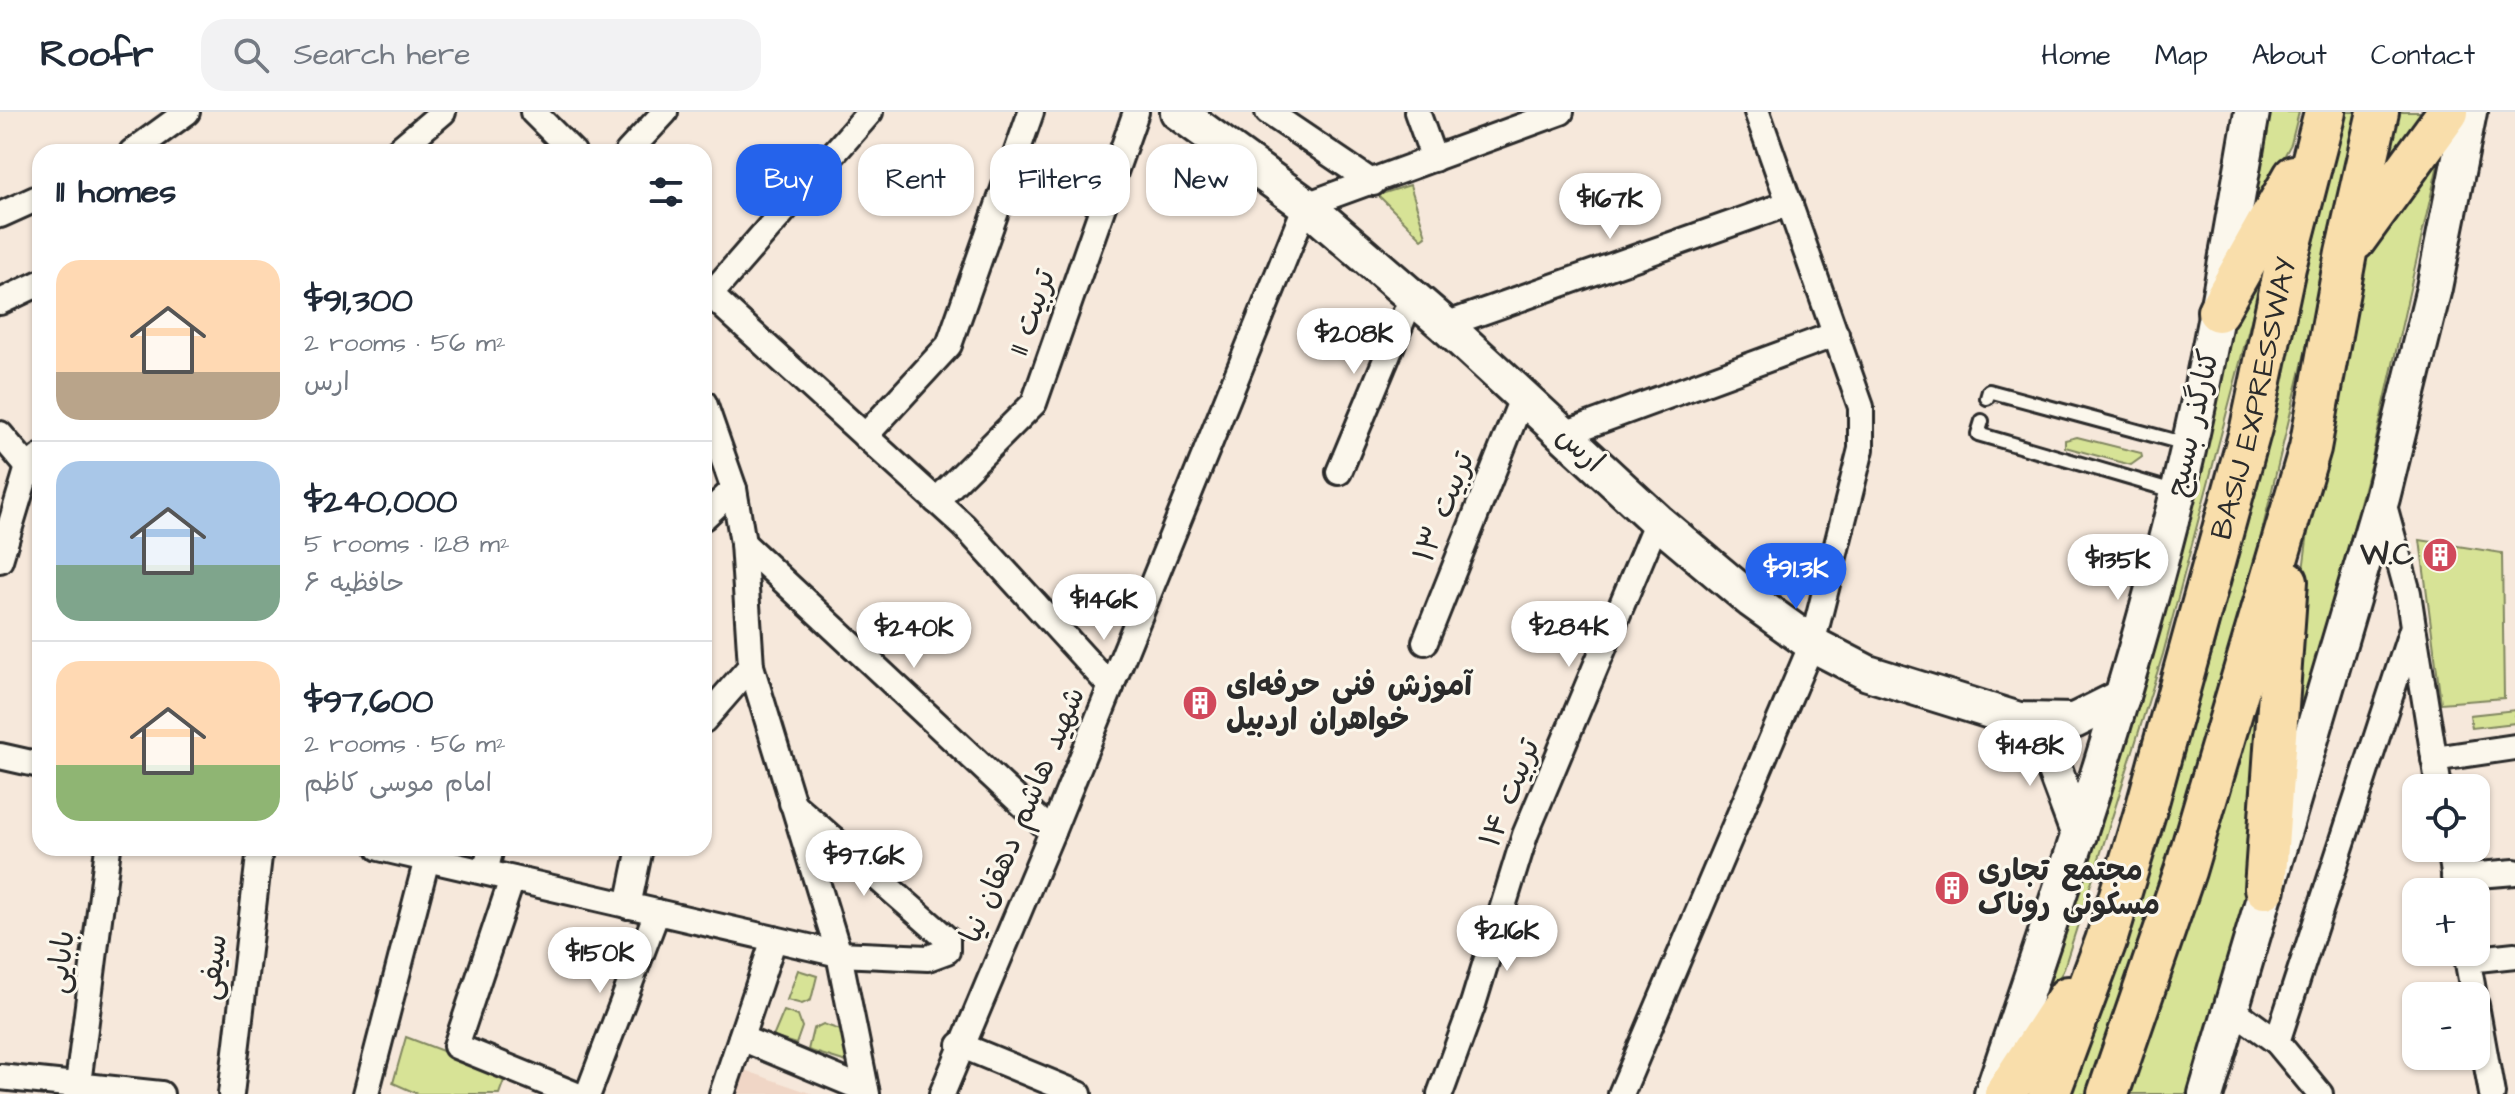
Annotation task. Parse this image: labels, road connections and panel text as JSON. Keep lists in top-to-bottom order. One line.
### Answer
{"streets":{"highway":["BASIJ EXPRESSWAY"],"main road":["کنارگذر بسیج","ارس"],"street":["تربیت 11","تربیت ۱۳","تربیت ۱۴","شهید هاشم دهقان نیا","بابایی","سیفی"]},"crossings":[["کنارگذر بسیج","ارس"],["ارس","تربیت ۱۳"],["ارس","تربیت ۱۴"],["ارس","شهید هاشم دهقان نیا"]],"places":{"building":["W.C","آموزش فنی حرفه‌ای خواهران اردبیل","مجتمع تجاری مسکونی روناک"]},"page":{"header":"Roofr","search":"Search here","nav":["Home","Map","About","Contact"],"chip":["Buy","Rent","Filters","New"],"heading":"11 homes","price":["$167K","$208K","$135K","$91.3K","$146K","$284K","$240K","$148K","$97.6K","$216K","$150K"],"list":[{"name":"$91,300","note":"2 rooms · 56 m² · ارس"},{"name":"$240,000","note":"5 rooms · 128 m² · حافظیه ۶"},{"name":"$97,600","note":"2 rooms · 56 m² · امام موسی کاظم"}],"map_buttons":["+","−"]}}
